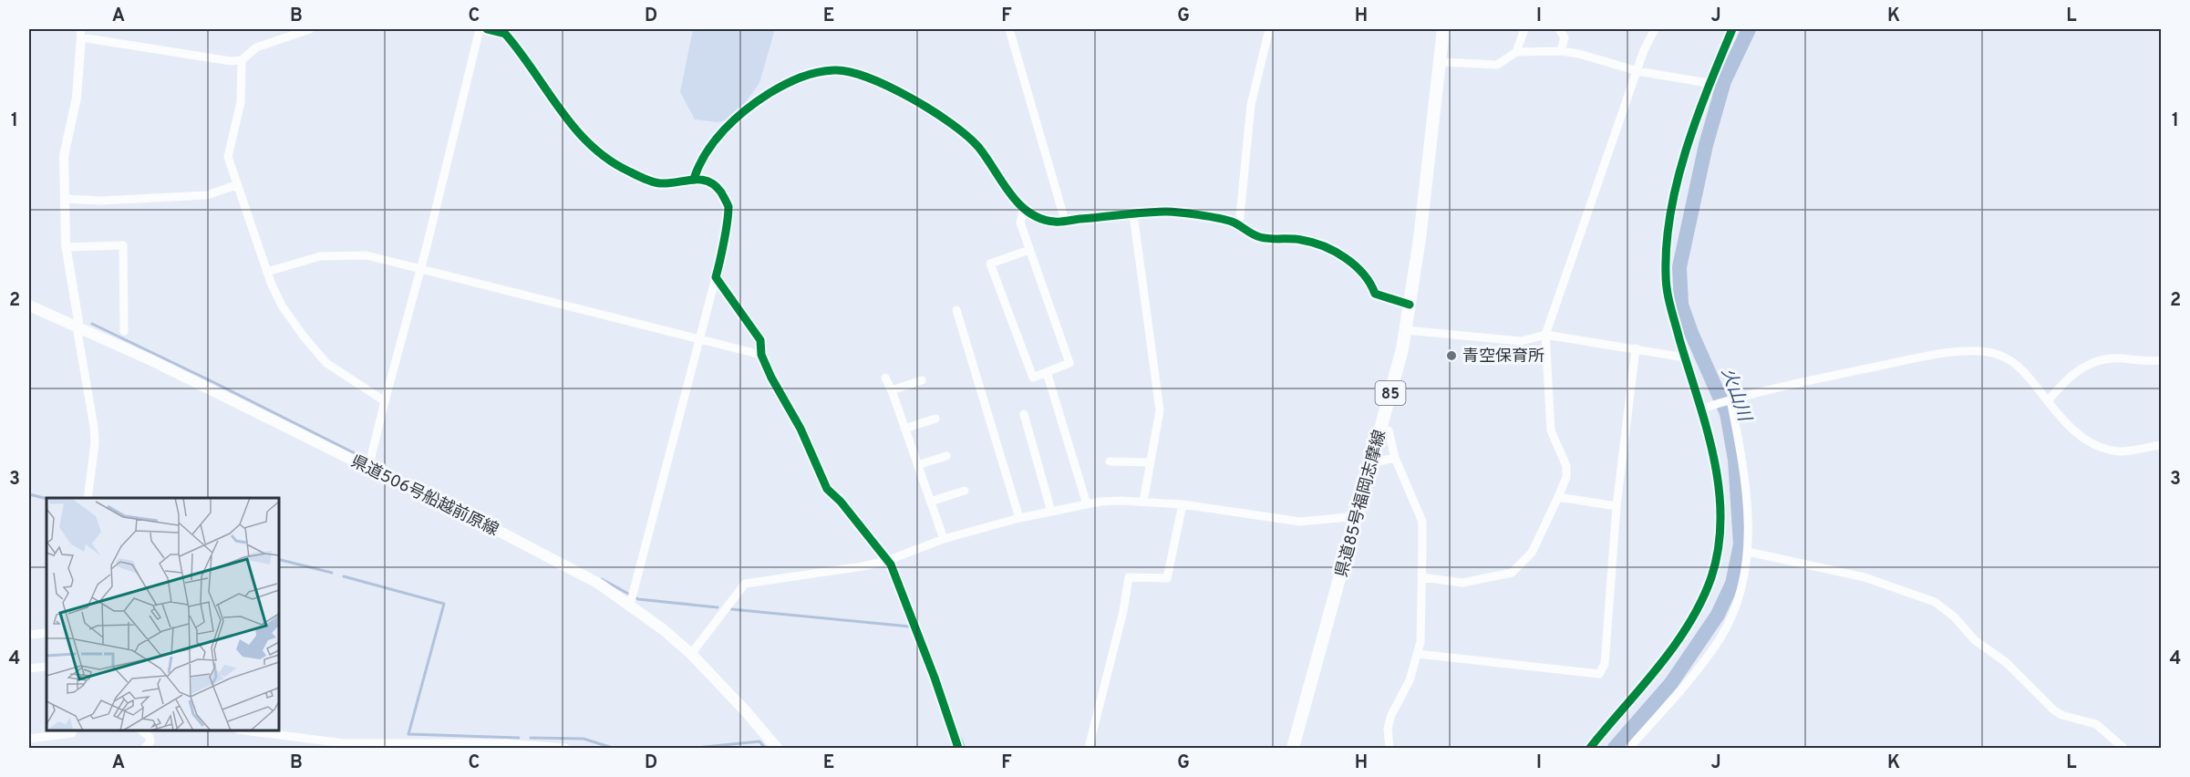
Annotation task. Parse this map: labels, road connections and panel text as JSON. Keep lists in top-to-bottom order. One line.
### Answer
{"streets":{"main road":["85","県道506号船越前原線","県道85号福岡志摩線"]},"water":["火山川"],"places":["青空保育所"],"grid":{"columns":["A","B","C","D","E","F","G","H","I","J","K","L"],"rows":["1","2","3","4"]}}
